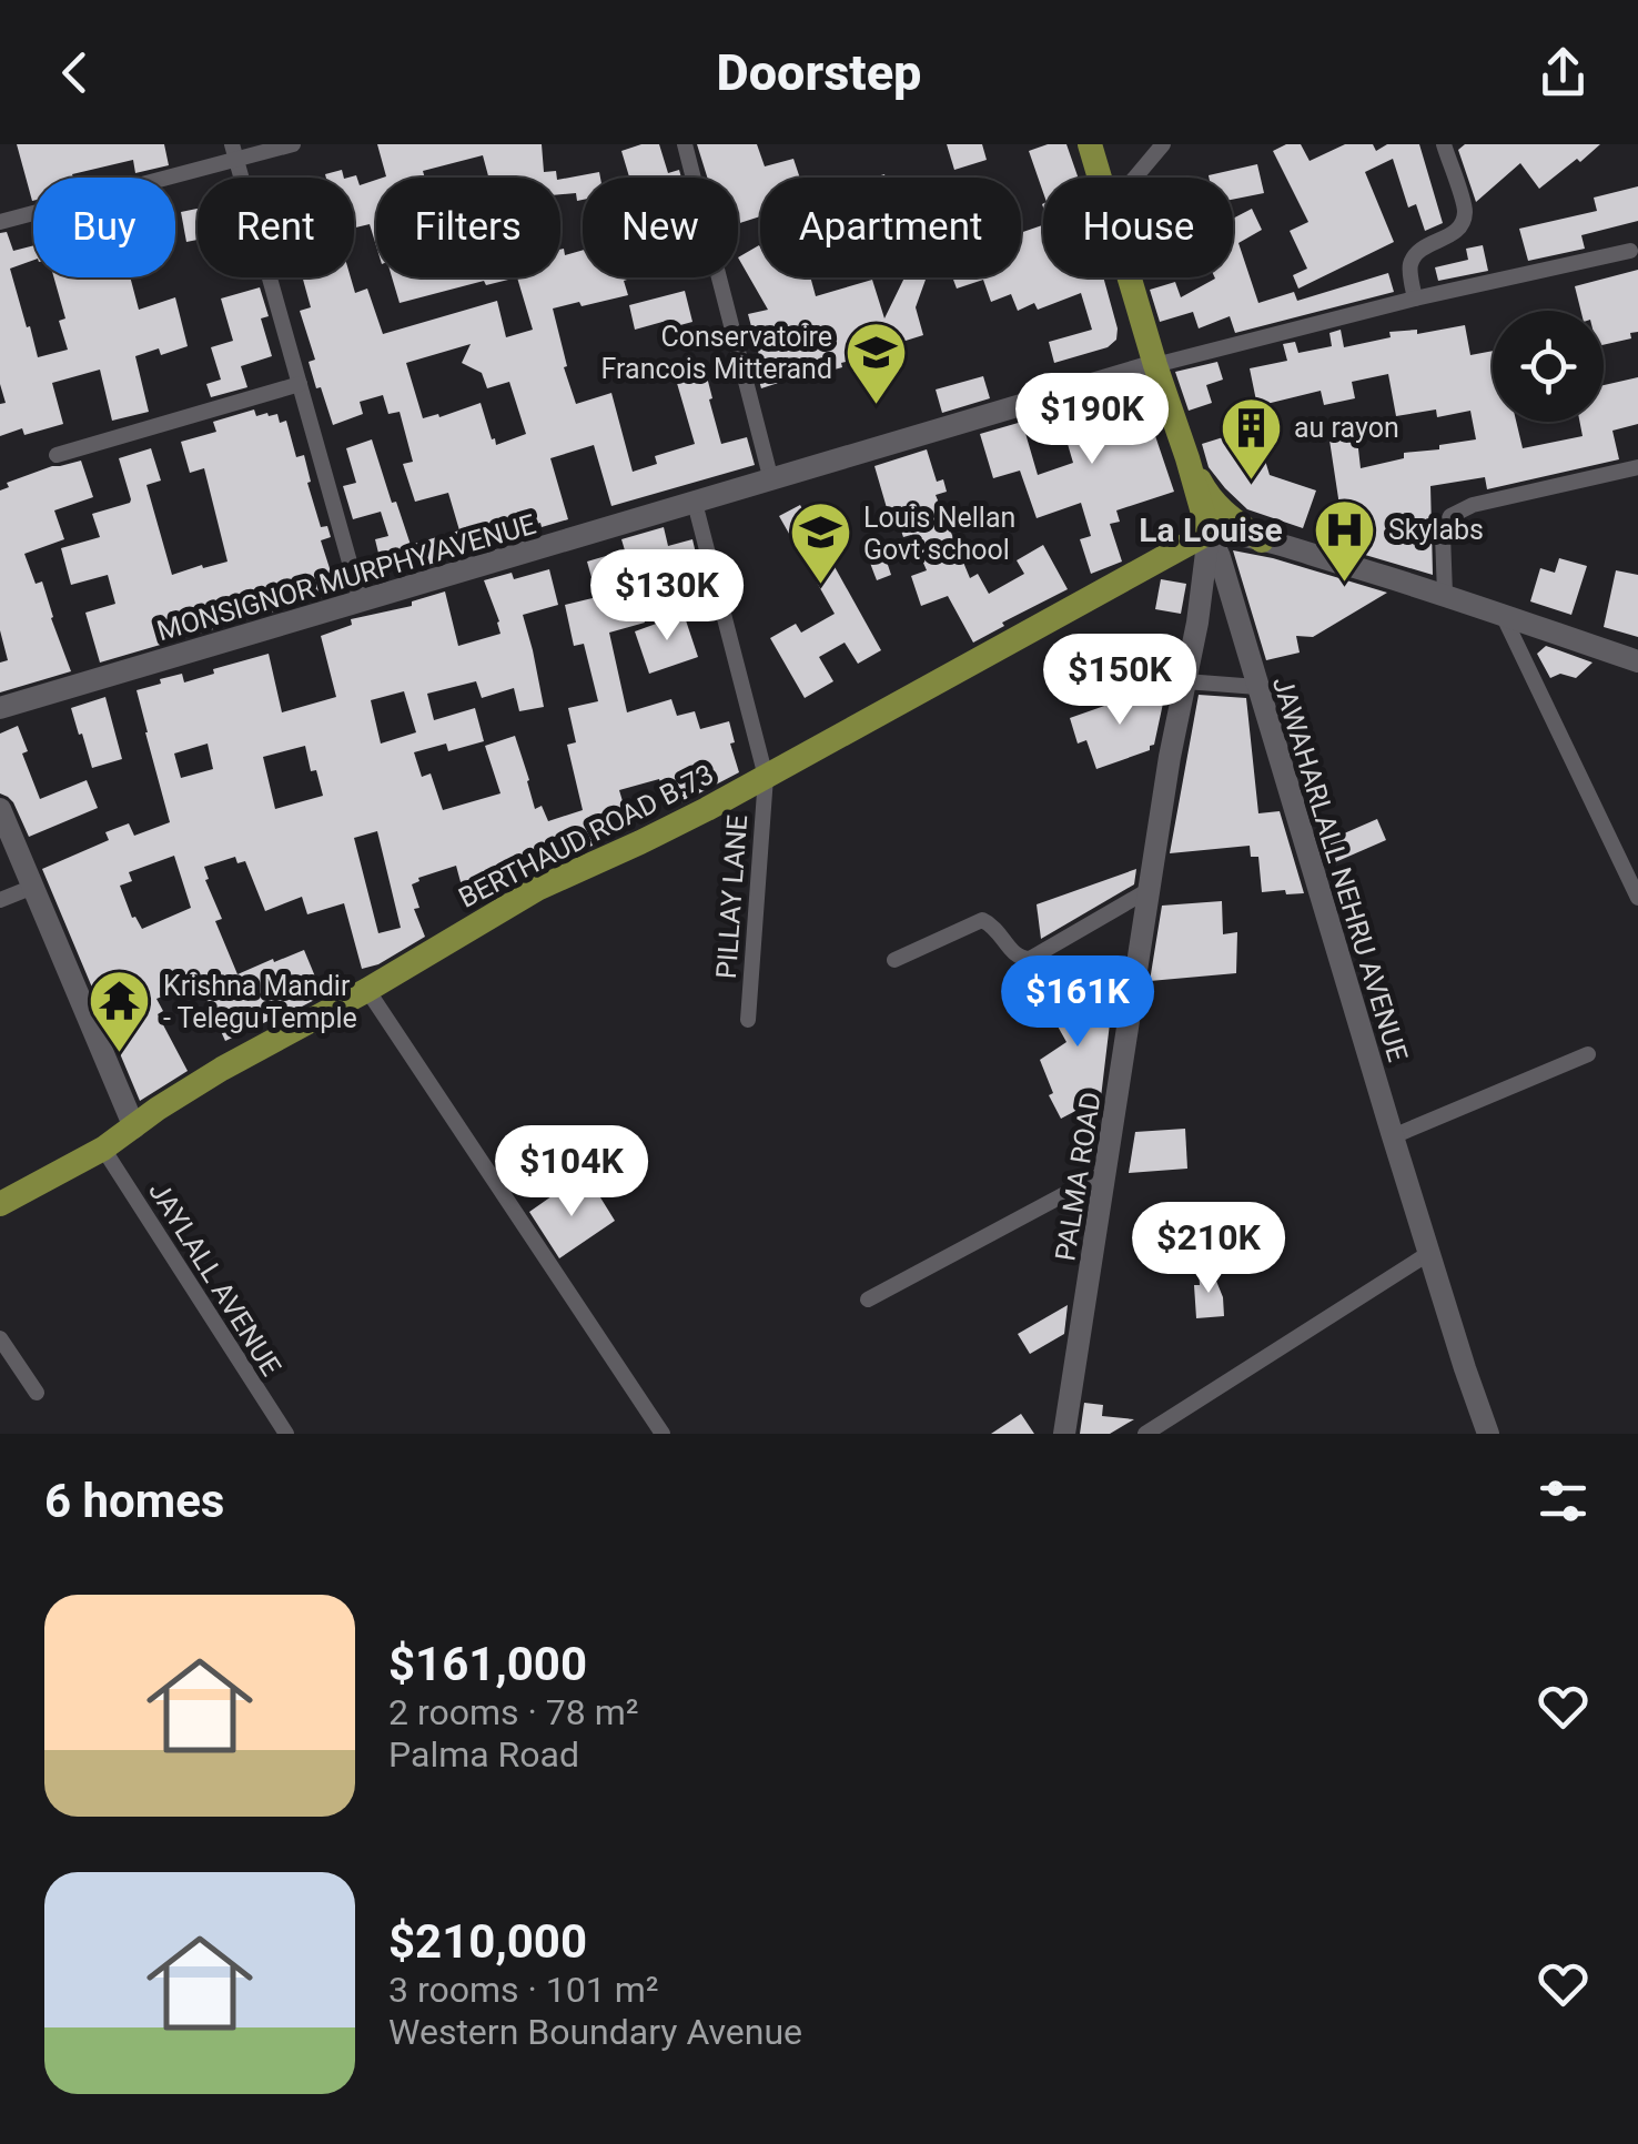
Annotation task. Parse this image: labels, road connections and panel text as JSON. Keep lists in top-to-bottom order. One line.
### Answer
{"streets":{"main road":["BERTHAUD ROAD B.73"],"street":["MONSIGNOR MURPHY AVENUE","JAWAHARLALL NEHRU AVENUE","PILLAY LANE","PALMA ROAD","JAYLALL AVENUE"]},"crossings":[["MONSIGNOR MURPHY AVENUE","PILLAY LANE"],["BERTHAUD ROAD B.73","JAWAHARLALL NEHRU AVENUE"],["BERTHAUD ROAD B.73","PILLAY LANE"],["BERTHAUD ROAD B.73","PALMA ROAD"],["BERTHAUD ROAD B.73","JAYLALL AVENUE"],["JAWAHARLALL NEHRU AVENUE","PALMA ROAD"]],"districts":["La Louise"],"places":{"school or university":["Conservatoire Francois Mitterand","Louis Nellan Govt school"],"building":["au rayon"],"hospital":["Skylabs"],"temple":["Krishna Mandir - Telegu Temple"]},"page":{"header":"Doorstep","chip":["Buy","Rent","Filters","New","Apartment","House"],"price":["$190K","$130K","$150K","$161K","$104K","$210K"],"heading":"6 homes","list":[{"name":"$161,000","note":"2 rooms · 78 m² · Palma Road"},{"name":"$210,000","note":"3 rooms · 101 m² · Western Boundary Avenue"}]}}
